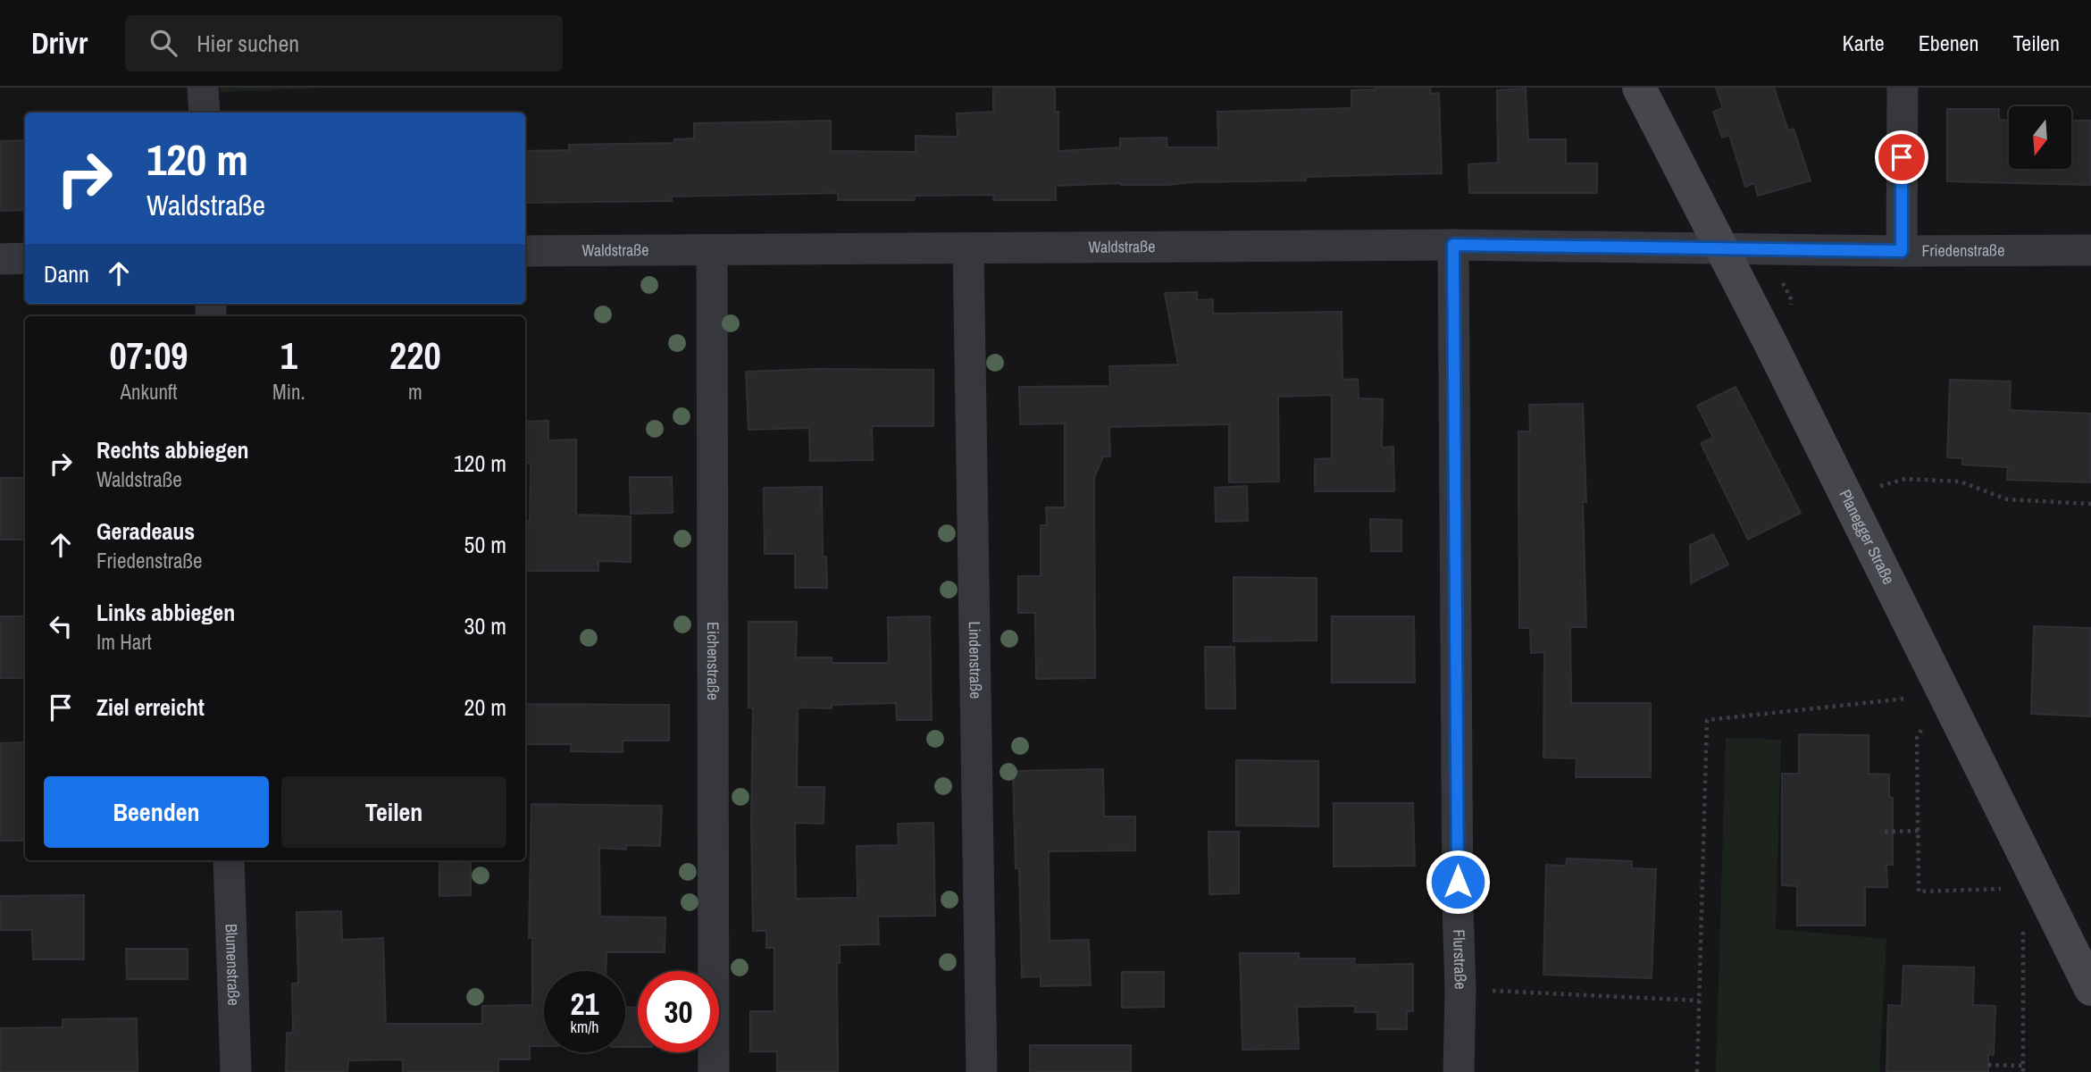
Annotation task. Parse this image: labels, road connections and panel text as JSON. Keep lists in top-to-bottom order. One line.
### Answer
{"streets":{"street":["Waldstraße","Friedenstraße","Planegger Straße","Eichenstraße","Lindenstraße","Flurstraße","Blumenstraße"]},"crossings":[["Waldstraße","Friedenstraße"],["Waldstraße","Planegger Straße"],["Waldstraße","Eichenstraße"],["Waldstraße","Lindenstraße"],["Waldstraße","Flurstraße"],["Friedenstraße","Planegger Straße"]],"north":"bottom","page":{"header":"Drivr","search":"Hier suchen","nav":["Karte","Ebenen","Teilen"],"turn":["120 m","Waldstraße"],"then":"Dann","eta":["07:09","Ankunft","1","Min.","220","m"],"list":[{"name":"Rechts abbiegen","note":"Waldstraße","value":"120 m"},{"name":"Geradeaus","note":"Friedenstraße","value":"50 m"},{"name":"Links abbiegen","note":"Im Hart","value":"30 m"},{"name":"Ziel erreicht","value":"20 m"}],"buttons":["Beenden","Teilen"],"speed":"21 km/h","limit":"30"}}
